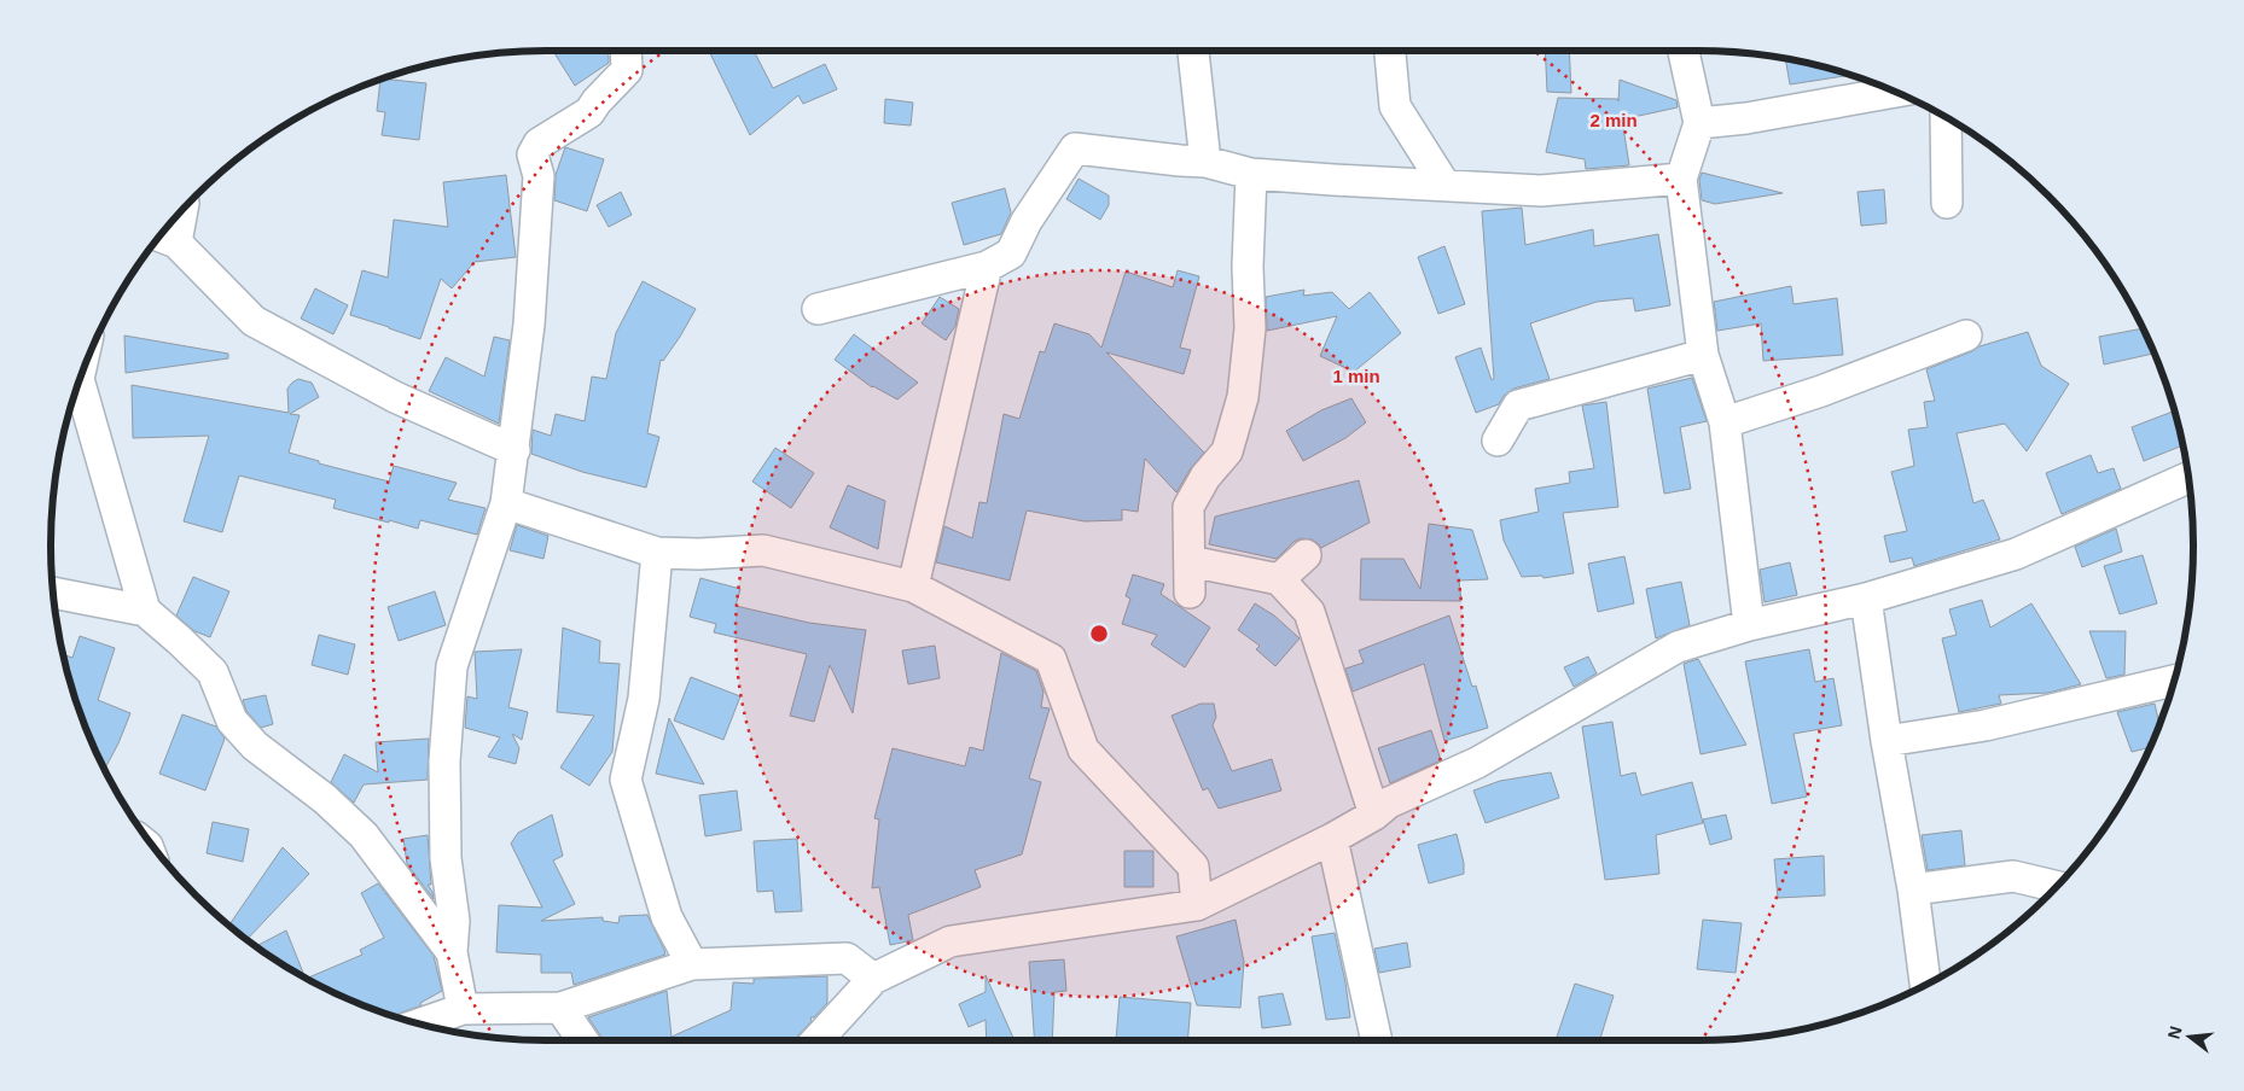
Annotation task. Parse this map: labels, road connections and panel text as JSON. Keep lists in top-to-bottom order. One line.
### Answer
{"north":"left","rings":["2 min","1 min"]}
